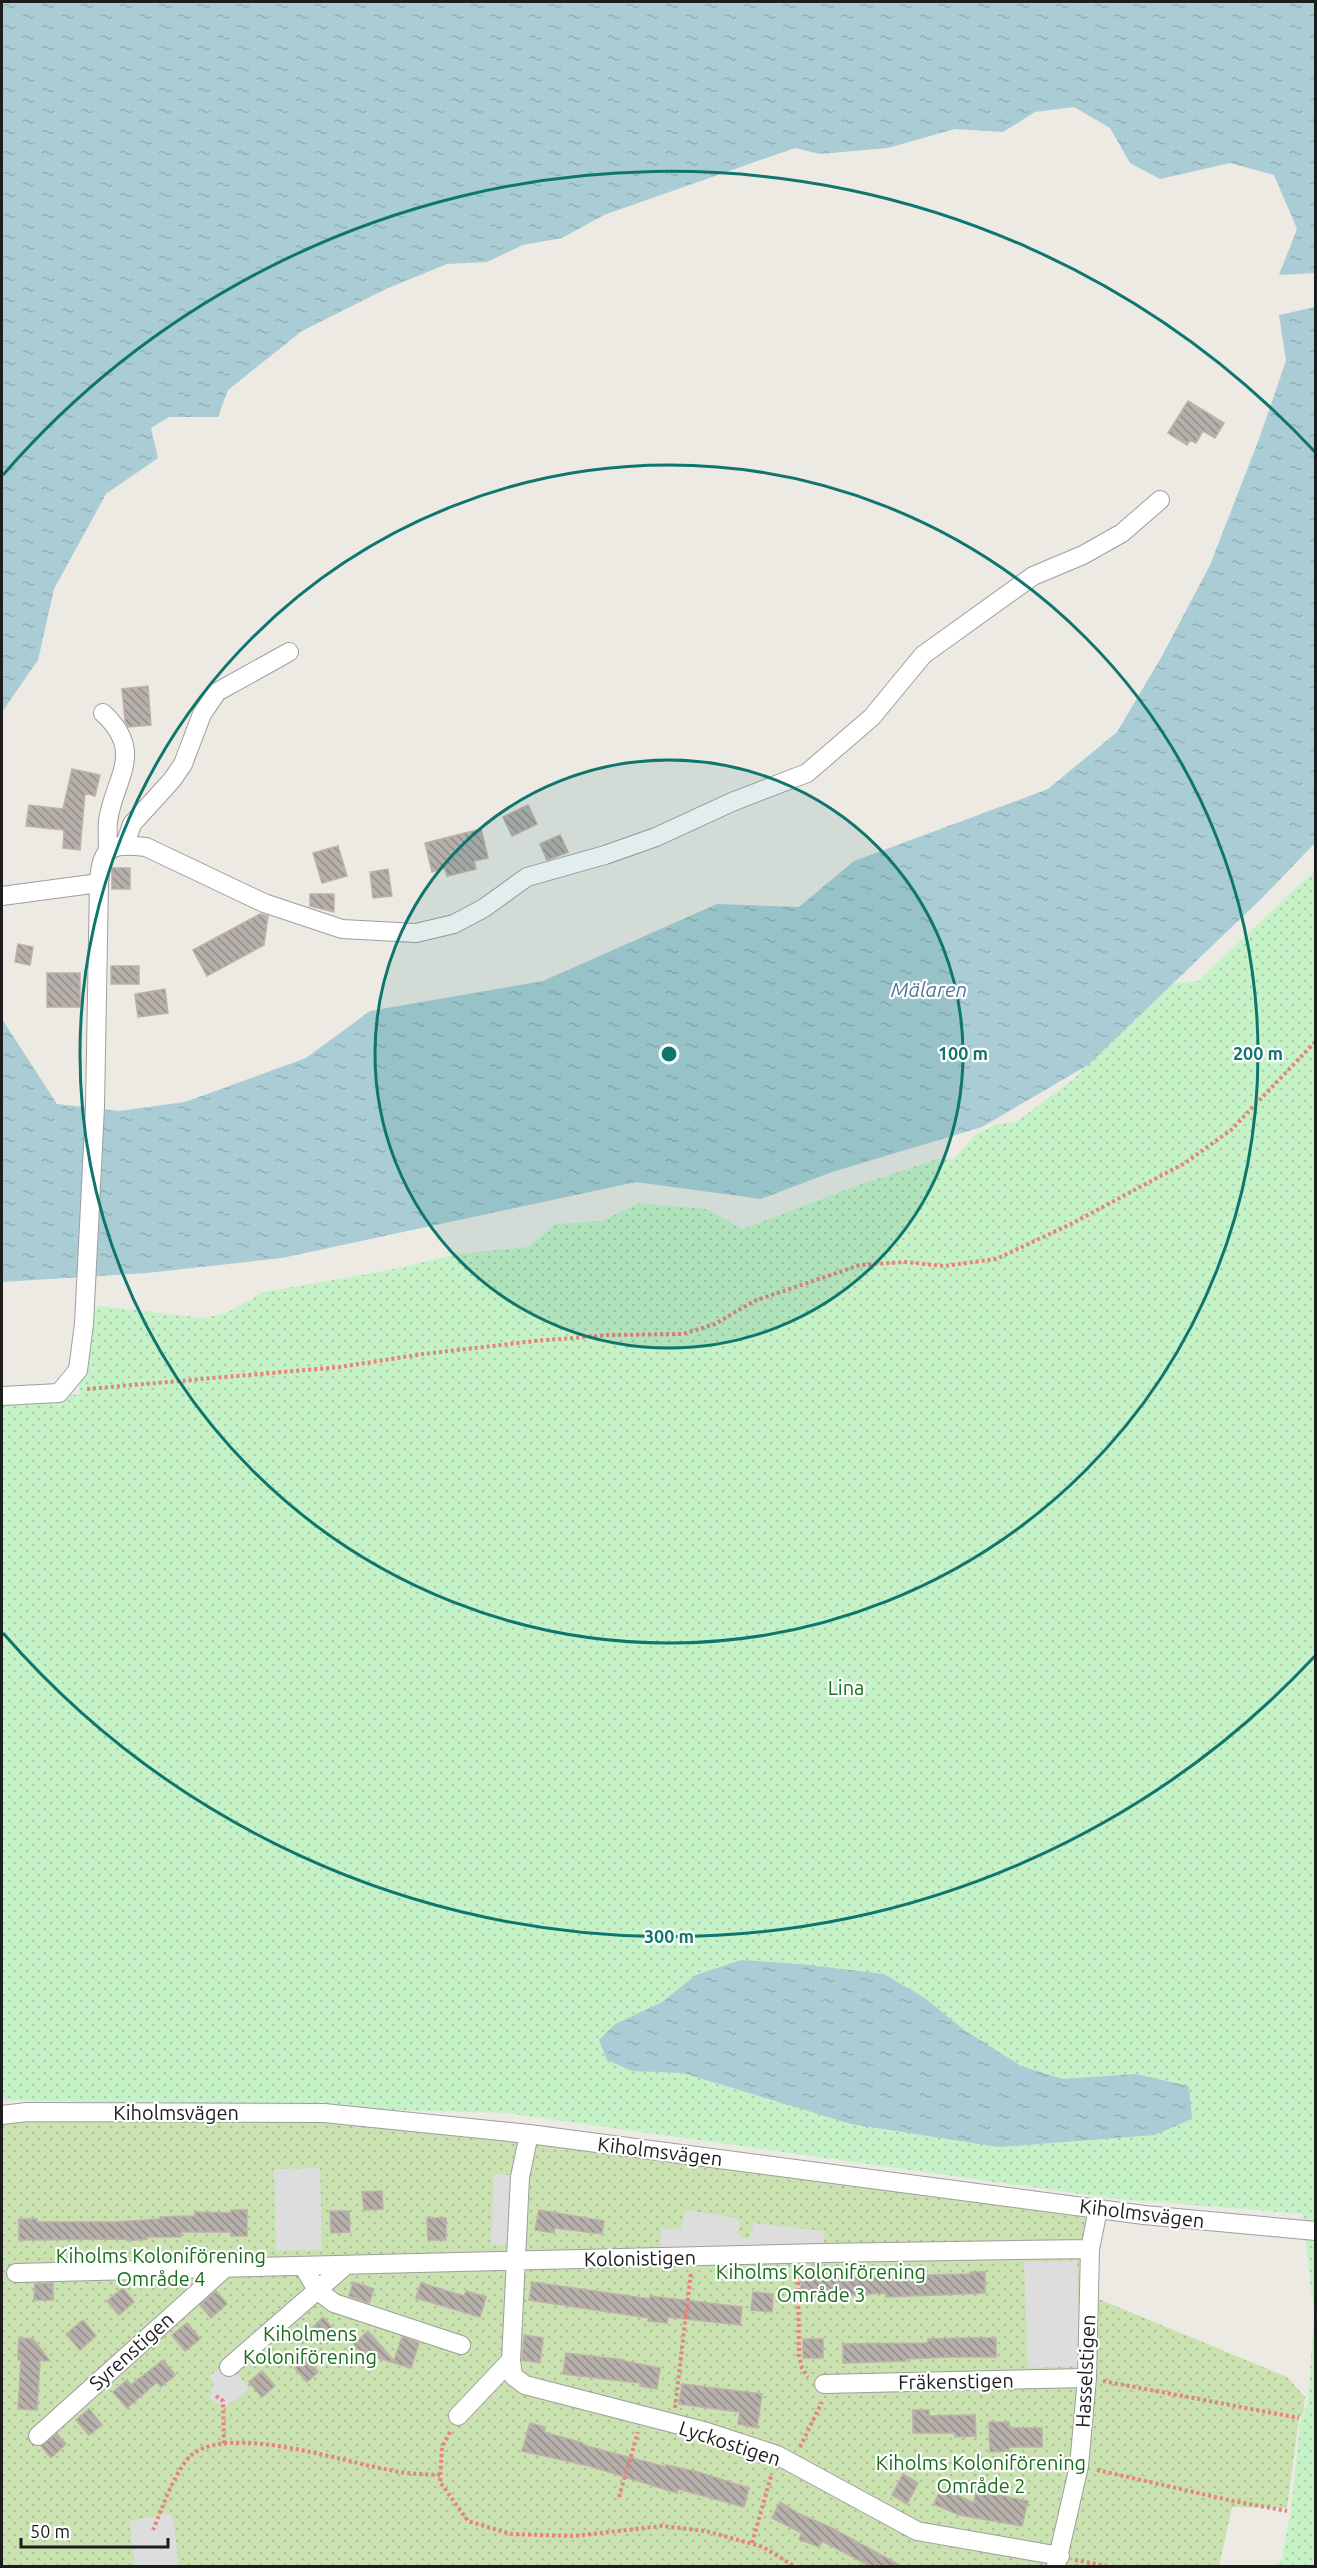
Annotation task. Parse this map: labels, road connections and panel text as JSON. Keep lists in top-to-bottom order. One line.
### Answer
{"streets":{"street":["Kiholmsvägen","Kolonistigen","Syrenstigen","Hasselstigen","Fräkenstigen","Lyckostigen"]},"crossings":[["Kiholmsvägen","Hasselstigen"],["Kolonistigen","Hasselstigen"],["Hasselstigen","Fräkenstigen"],["Hasselstigen","Lyckostigen"]],"water":["Mälaren"],"parks":["Lina","Kiholms Koloniförening Område 4","Kiholms Koloniförening Område 3","Kiholmens Koloniförening","Kiholms Koloniförening Område 2"],"scale_bar":"50 m","rings":["100 m","200 m","300 m"]}
